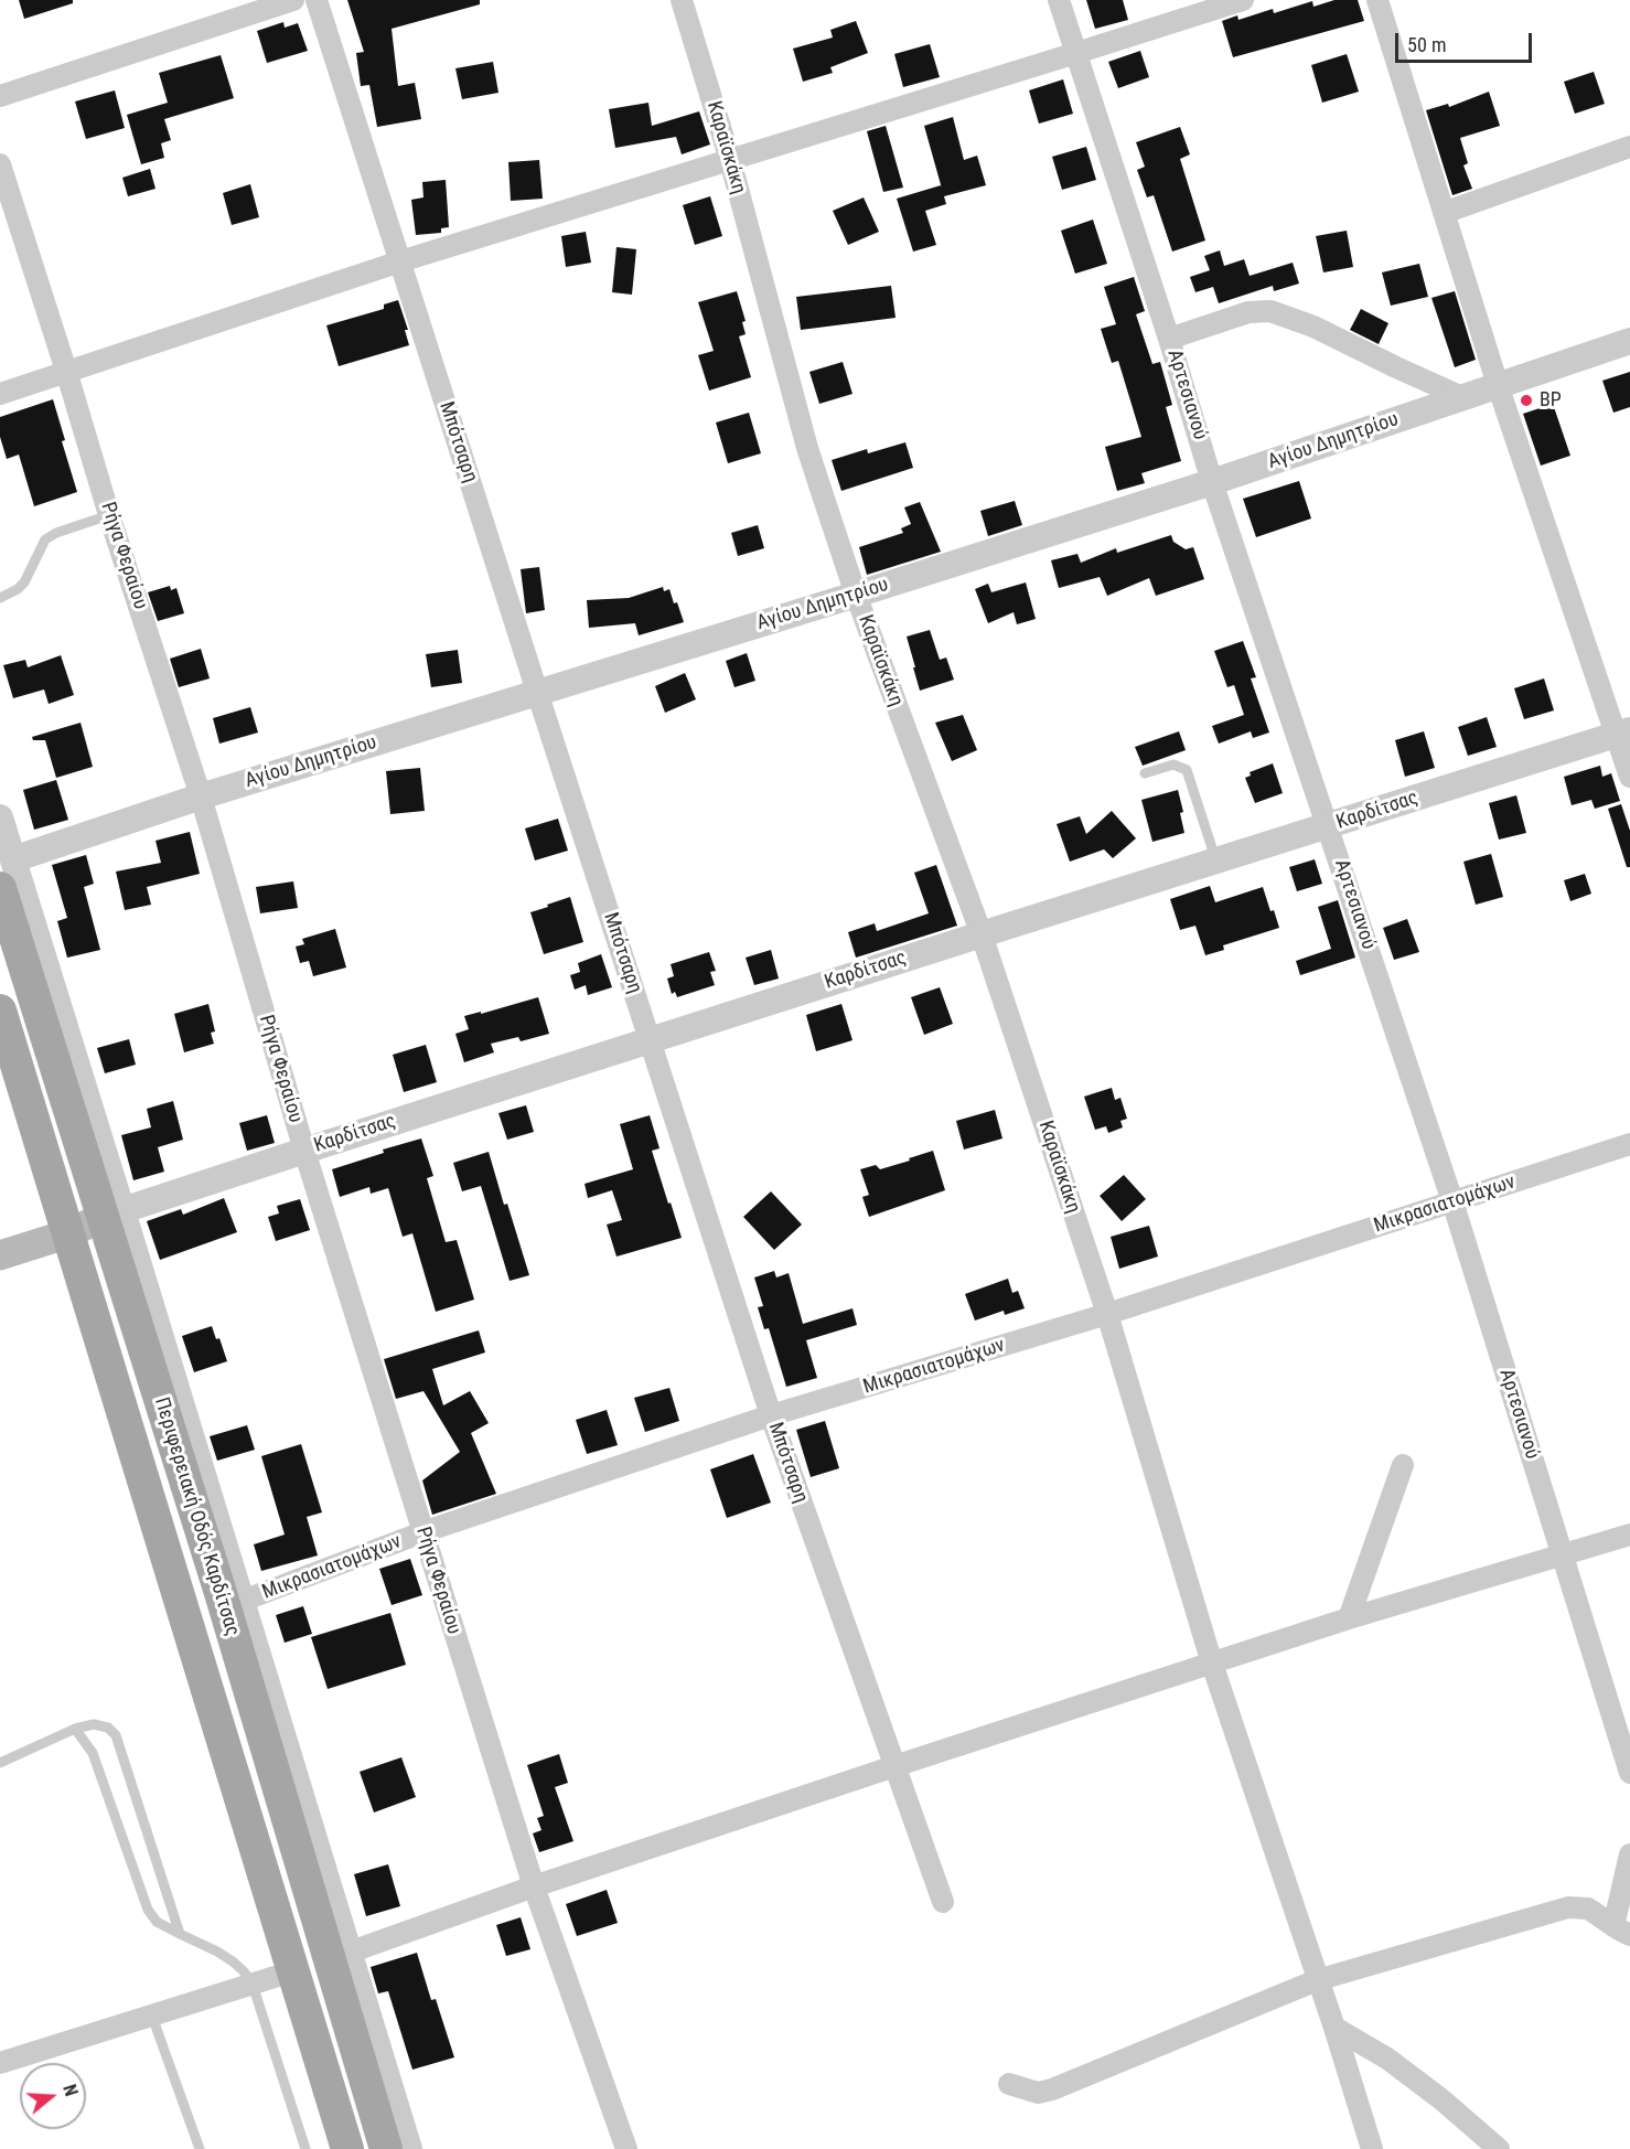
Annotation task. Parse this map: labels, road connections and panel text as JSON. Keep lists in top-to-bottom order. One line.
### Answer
{"streets":{"main road":["Περιφερειακή Οδός Καρδίτσας"],"street":["Καραϊσκάκη","Αρτεσιανού","Αγίου Δημητρίου","Μπότσαρη","Ρήγα Φεραίου","Καρδίτσας","Μικρασιατομάχων"]},"crossings":[["Καραϊσκάκη","Αγίου Δημητρίου"],["Καραϊσκάκη","Καρδίτσας"],["Καραϊσκάκη","Μικρασιατομάχων"],["Αρτεσιανού","Αγίου Δημητρίου"],["Αρτεσιανού","Καρδίτσας"],["Αρτεσιανού","Μικρασιατομάχων"],["Αγίου Δημητρίου","Μπότσαρη"],["Αγίου Δημητρίου","Ρήγα Φεραίου"],["Αγίου Δημητρίου","Περιφερειακή Οδός Καρδίτσας"],["Μπότσαρη","Καρδίτσας"],["Μπότσαρη","Μικρασιατομάχων"],["Ρήγα Φεραίου","Καρδίτσας"],["Ρήγα Φεραίου","Μικρασιατομάχων"],["Καρδίτσας","Περιφερειακή Οδός Καρδίτσας"]],"places":["BP"],"scale_bar":"50 m","north":"right"}
